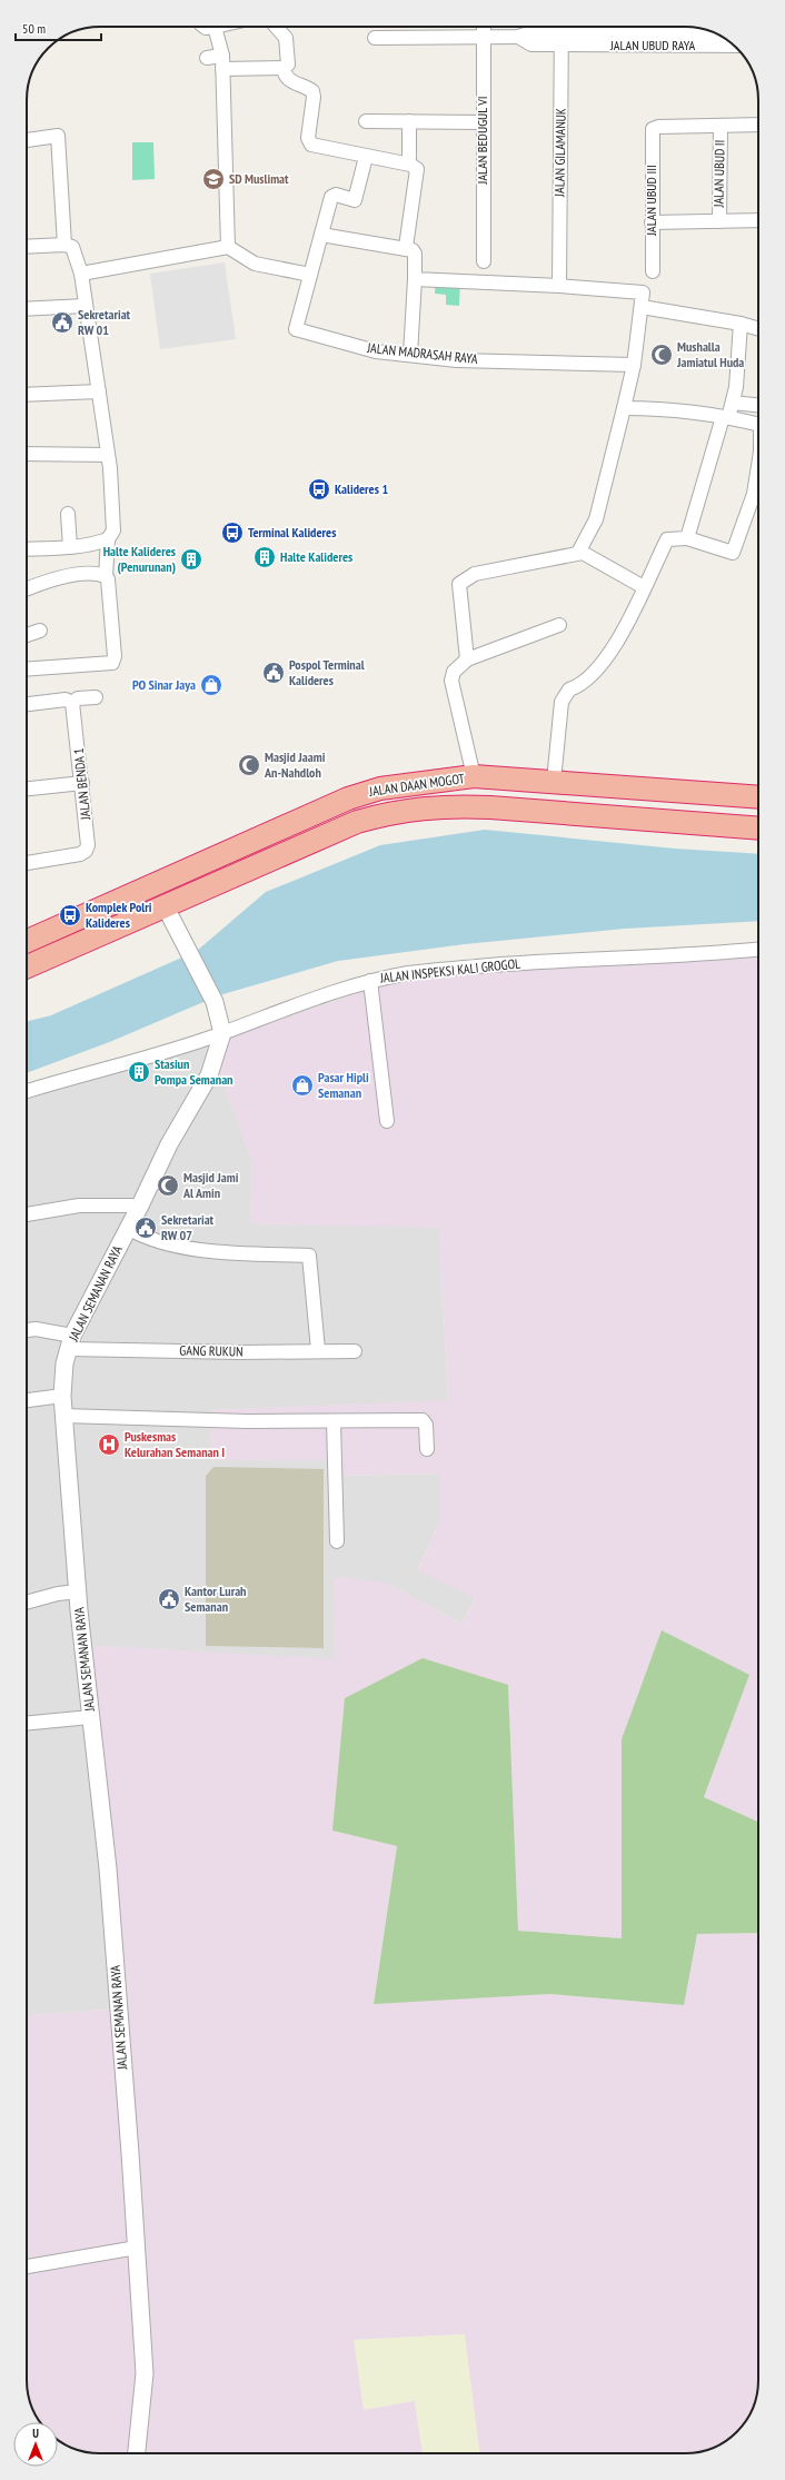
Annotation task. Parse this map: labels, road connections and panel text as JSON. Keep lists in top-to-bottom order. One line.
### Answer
{"streets":{"highway":["JALAN DAAN MOGOT"],"street":["JALAN UBUD RAYA","JALAN BEDUGUL VI","JALAN GILAMANUK","JALAN UBUD II","JALAN UBUD III","JALAN MADRASAH RAYA","JALAN BENDA 1","JALAN INSPEKSI KALI GROGOL","JALAN SEMANAN RAYA","GANG RUKUN"]},"crossings":[["JALAN UBUD RAYA","JALAN GILAMANUK"],["JALAN UBUD II","JALAN UBUD III"],["JALAN INSPEKSI KALI GROGOL","JALAN SEMANAN RAYA"],["JALAN SEMANAN RAYA","GANG RUKUN"]],"places":{"school or university":["SD Muslimat"],"public building":["Sekretariat RW 01","Pospol Terminal Kalideres","Sekretariat RW 07","Kantor Lurah Semanan"],"mosque":["Mushalla Jamiatul Huda","Masjid Jaami An-Nahdloh","Masjid Jami Al Amin"],"bus stop":["Kalideres 1","Terminal Kalideres","Komplek Polri Kalideres"],"building":["Halte Kalideres","Halte Kalideres (Penurunan)","Stasiun Pompa Semanan"],"shop":["PO Sinar Jaya","Pasar Hipli Semanan"],"hospital":["Puskesmas Kelurahan Semanan I"]},"scale_bar":"50 m","north":"top"}
